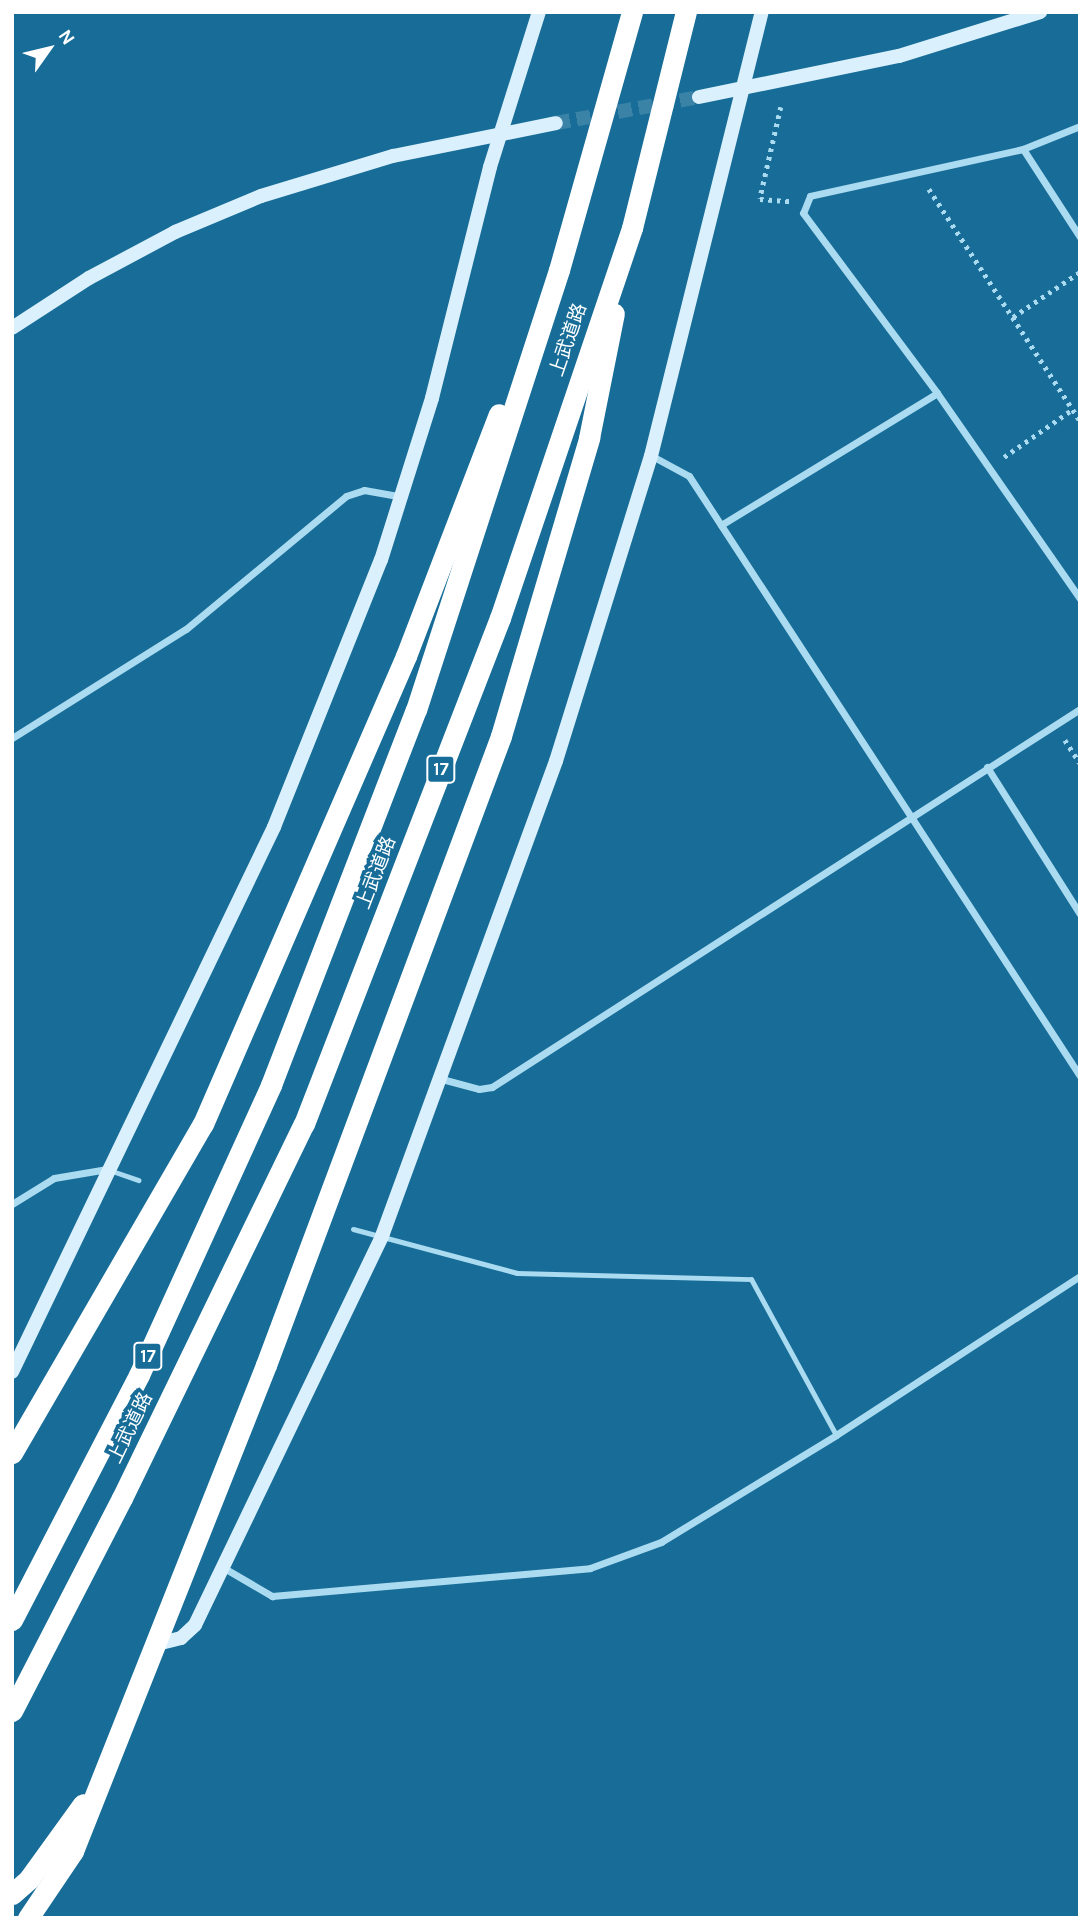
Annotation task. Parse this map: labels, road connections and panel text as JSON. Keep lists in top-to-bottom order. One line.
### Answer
{"streets":{"highway":["上武道路","17"]},"north":"top right"}
